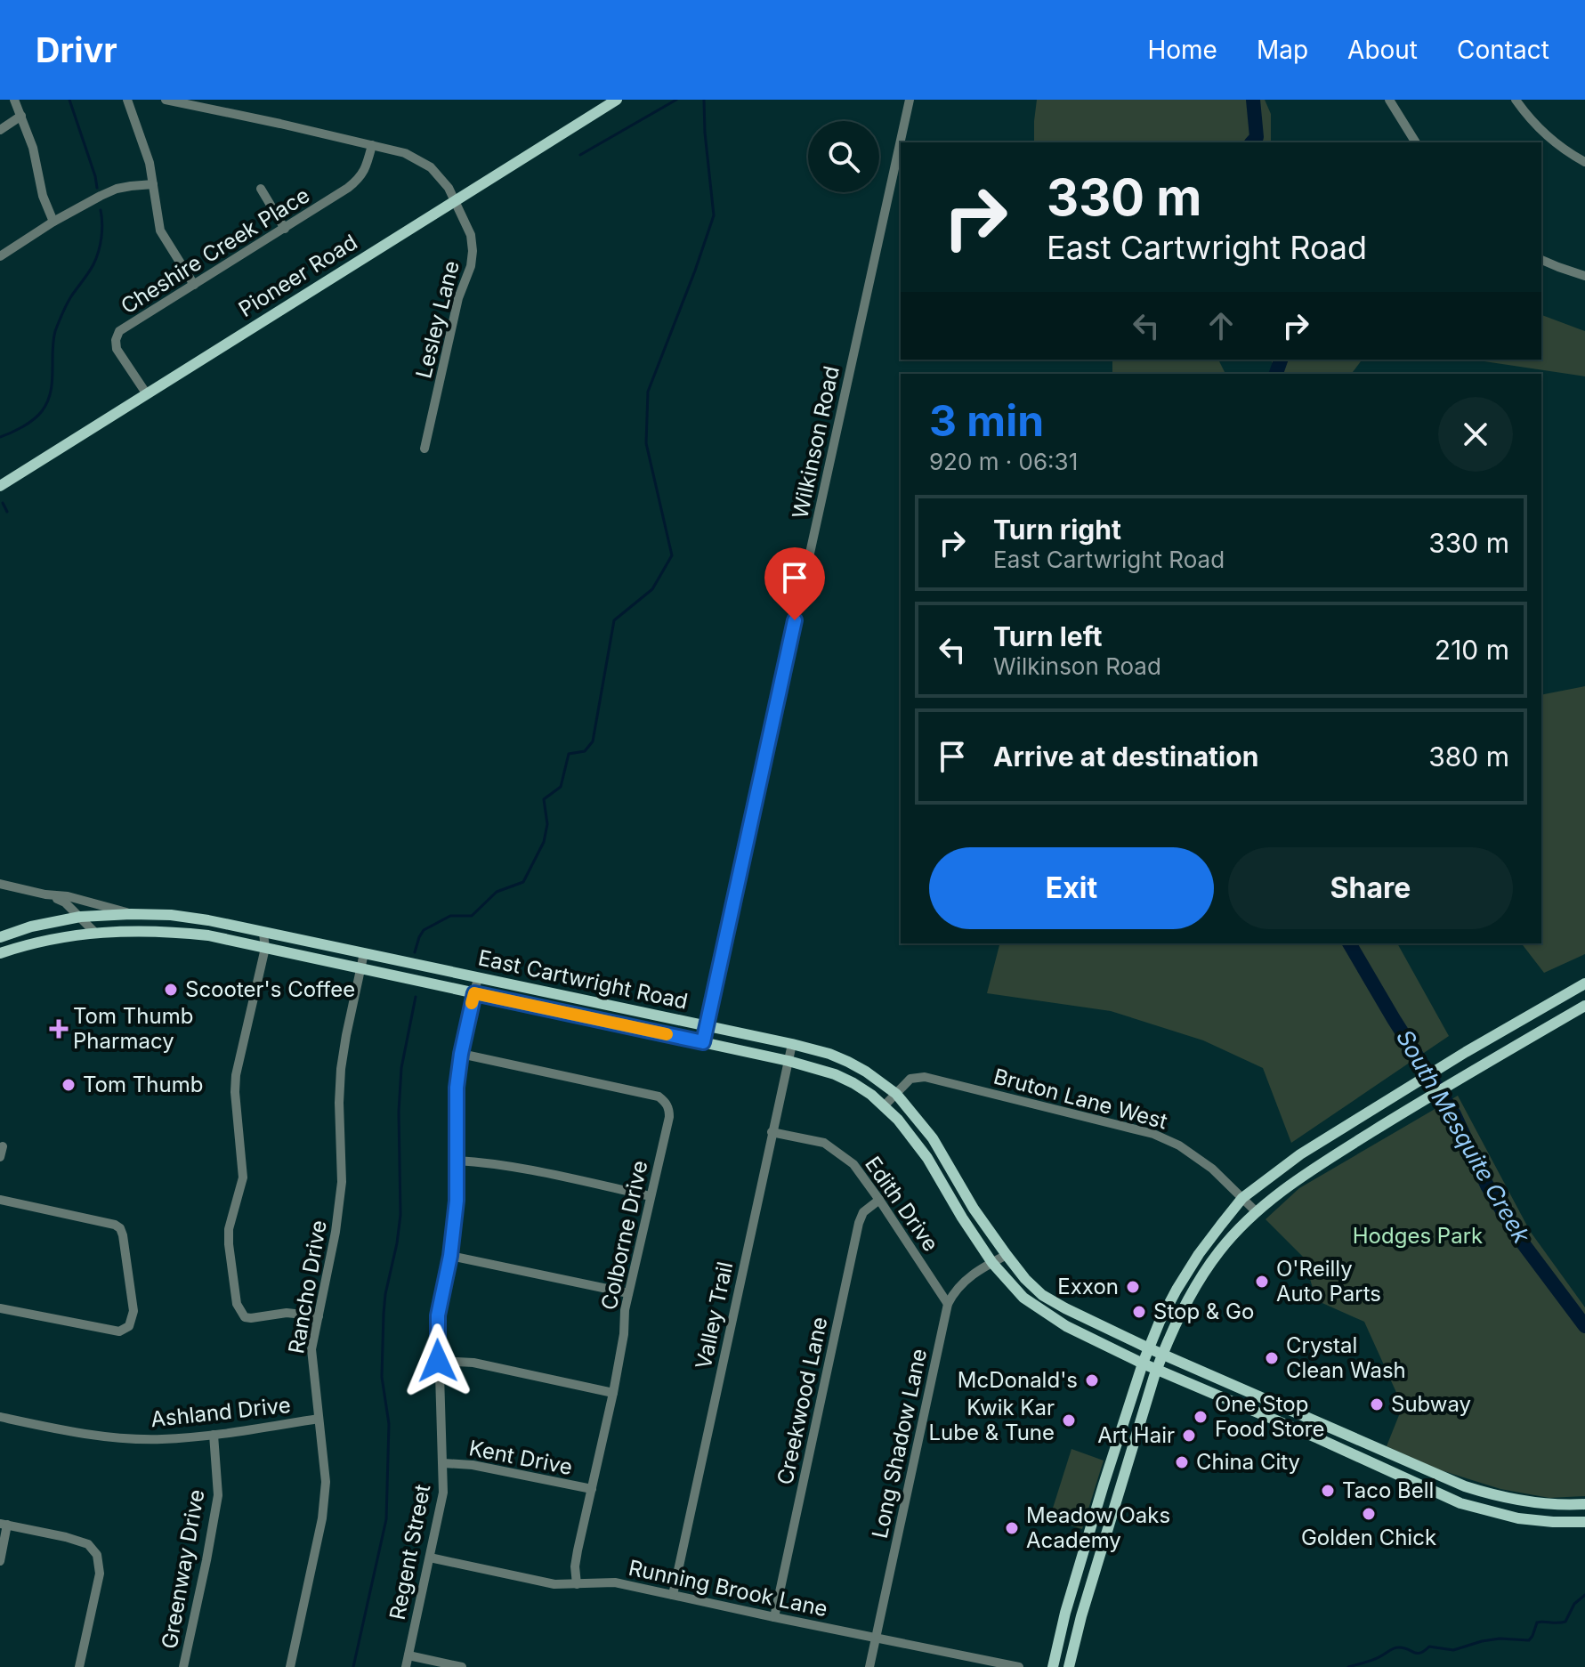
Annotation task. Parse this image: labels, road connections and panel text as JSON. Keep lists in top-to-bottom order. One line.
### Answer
{"streets":{"main road":["Pioneer Road","East Cartwright Road"],"street":["Cheshire Creek Place","Lesley Lane","Wilkinson Road","Bruton Lane West","Edith Drive","Colborne Drive","Rancho Drive","Valley Trail","Creekwood Lane","Ashland Drive","Long Shadow Lane","Kent Drive","Regent Street","Greenway Drive","Running Brook Lane"]},"crossings":[["Cheshire Creek Place","Pioneer Road"],["Cheshire Creek Place","Lesley Lane"],["Pioneer Road","Lesley Lane"],["Wilkinson Road","East Cartwright Road"],["East Cartwright Road","Bruton Lane West"],["East Cartwright Road","Rancho Drive"],["East Cartwright Road","Valley Trail"],["East Cartwright Road","Long Shadow Lane"],["East Cartwright Road","Regent Street"],["Edith Drive","Valley Trail"],["Edith Drive","Creekwood Lane"],["Edith Drive","Long Shadow Lane"],["Colborne Drive","Kent Drive"],["Colborne Drive","Regent Street"],["Colborne Drive","Running Brook Lane"],["Rancho Drive","Ashland Drive"],["Valley Trail","Running Brook Lane"],["Creekwood Lane","Running Brook Lane"],["Ashland Drive","Greenway Drive"],["Long Shadow Lane","Running Brook Lane"],["Kent Drive","Regent Street"],["Regent Street","Running Brook Lane"]],"water":["South Mesquite Creek"],"parks":["Hodges Park"],"places":{"other":["Scooter's Coffee","Tom Thumb","O'Reilly Auto Parts","Exxon","Stop & Go","Crystal Clean Wash","McDonald's","Subway","One Stop Food Store","Kwik Kar Lube & Tune","Art Hair","China City","Taco Bell","Golden Chick","Meadow Oaks Academy"],"health":["Tom Thumb Pharmacy"]},"page":{"header":"Drivr","nav":["Home","Map","About","Contact"],"turn":["330 m","East Cartwright Road"],"heading":["3 min","920 m · 06:31"],"list":[{"name":"Turn right","note":"East Cartwright Road","value":"330 m"},{"name":"Turn left","note":"Wilkinson Road","value":"210 m"},{"name":"Arrive at destination","value":"380 m"}],"buttons":["Exit","Share"]}}
